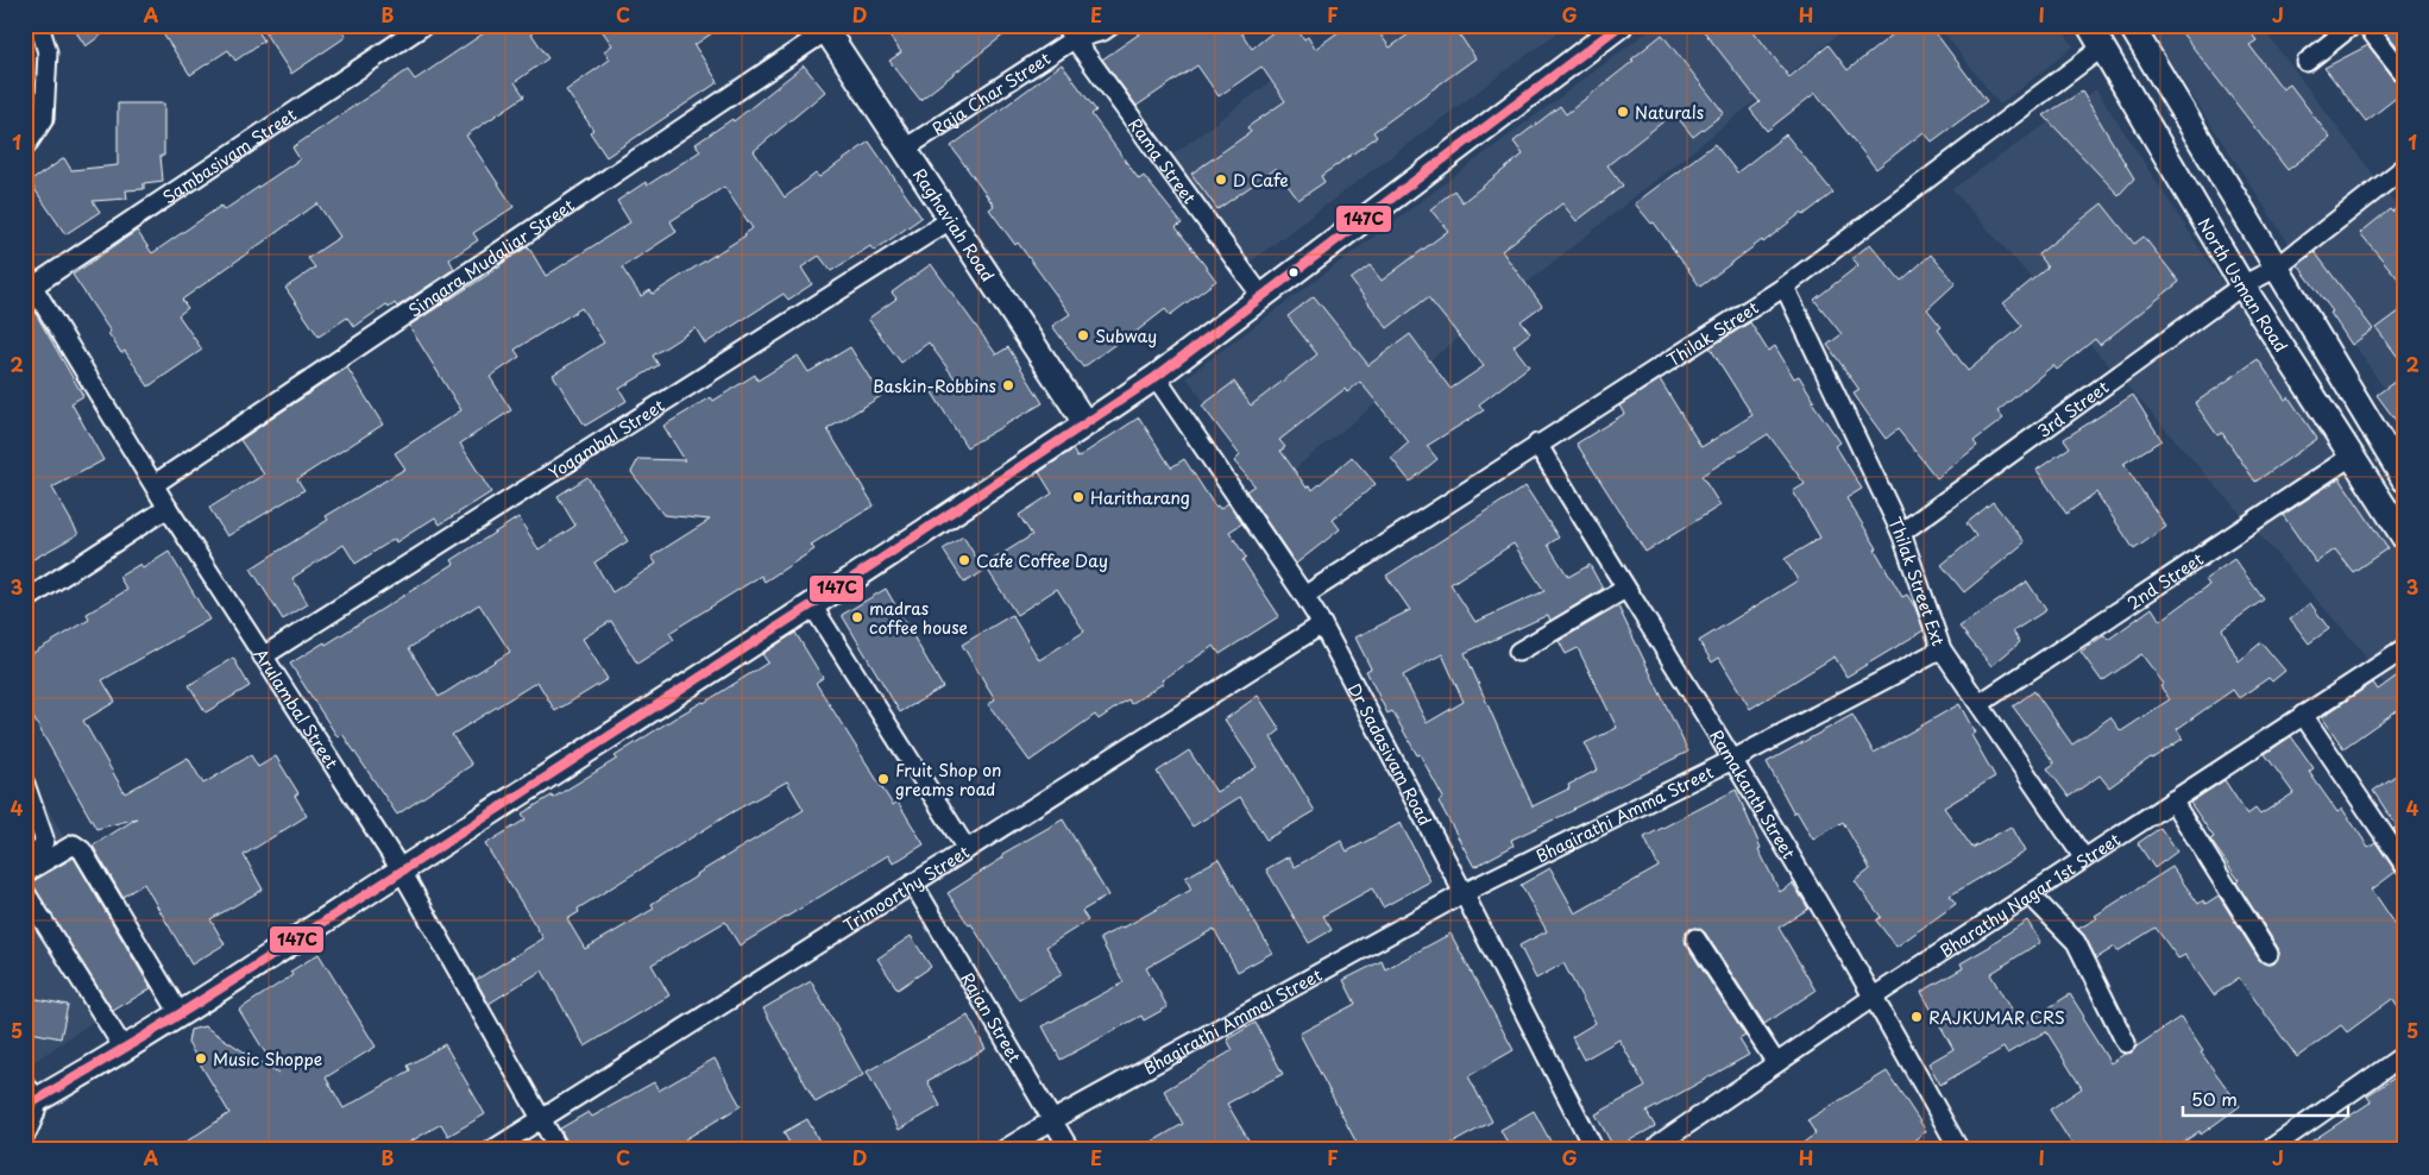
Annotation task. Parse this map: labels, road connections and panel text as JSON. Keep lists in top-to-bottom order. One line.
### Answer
{"streets":{"main road":["Raghaviah Road","North Usman Road"],"street":["Raja Char Street","Sambasivam Street","Rama Street","Singara Mudaliar Street","Thilak Street","3rd Street","Yogambal Street","2nd Street","Thilak Street Ext","Arulambal Street","Dr Sadasivam Road","Ramakanth Street","Bhagirathi Amma Street","Trimoorthy Street","Bharathy Nagar 1st Street","Rajan Street","Bhagirathi Ammal Street"]},"crossings":[["Raja Char Street","Rama Street"],["Raja Char Street","Raghaviah Road"],["Sambasivam Street","Arulambal Street"],["Raghaviah Road","Singara Mudaliar Street"],["Raghaviah Road","Yogambal Street"],["Singara Mudaliar Street","Arulambal Street"],["North Usman Road","Thilak Street"],["North Usman Road","3rd Street"],["North Usman Road","2nd Street"],["Thilak Street","Thilak Street Ext"],["Thilak Street","Dr Sadasivam Road"],["Thilak Street","Ramakanth Street"],["3rd Street","Thilak Street Ext"],["Yogambal Street","Arulambal Street"],["2nd Street","Thilak Street Ext"],["Thilak Street Ext","Bhagirathi Amma Street"],["Thilak Street Ext","Bharathy Nagar 1st Street"],["Arulambal Street","Trimoorthy Street"],["Dr Sadasivam Road","Bhagirathi Amma Street"],["Dr Sadasivam Road","Trimoorthy Street"],["Dr Sadasivam Road","Bhagirathi Ammal Street"],["Ramakanth Street","Bhagirathi Amma Street"],["Ramakanth Street","Bharathy Nagar 1st Street"],["Bhagirathi Amma Street","Bhagirathi Ammal Street"],["Trimoorthy Street","Rajan Street"],["Rajan Street","Bhagirathi Ammal Street"]],"places":["Naturals","D Cafe","Subway","Baskin-Robbins","Haritharang","Cafe Coffee Day","madras coffee house","Fruit Shop on greams road","RAJKUMAR CRS","Music Shoppe"],"lines":["transit line 147C"],"scale_bar":"50 m","grid":{"columns":["A","B","C","D","E","F","G","H","I","J"],"rows":["1","2","3","4","5"]}}
